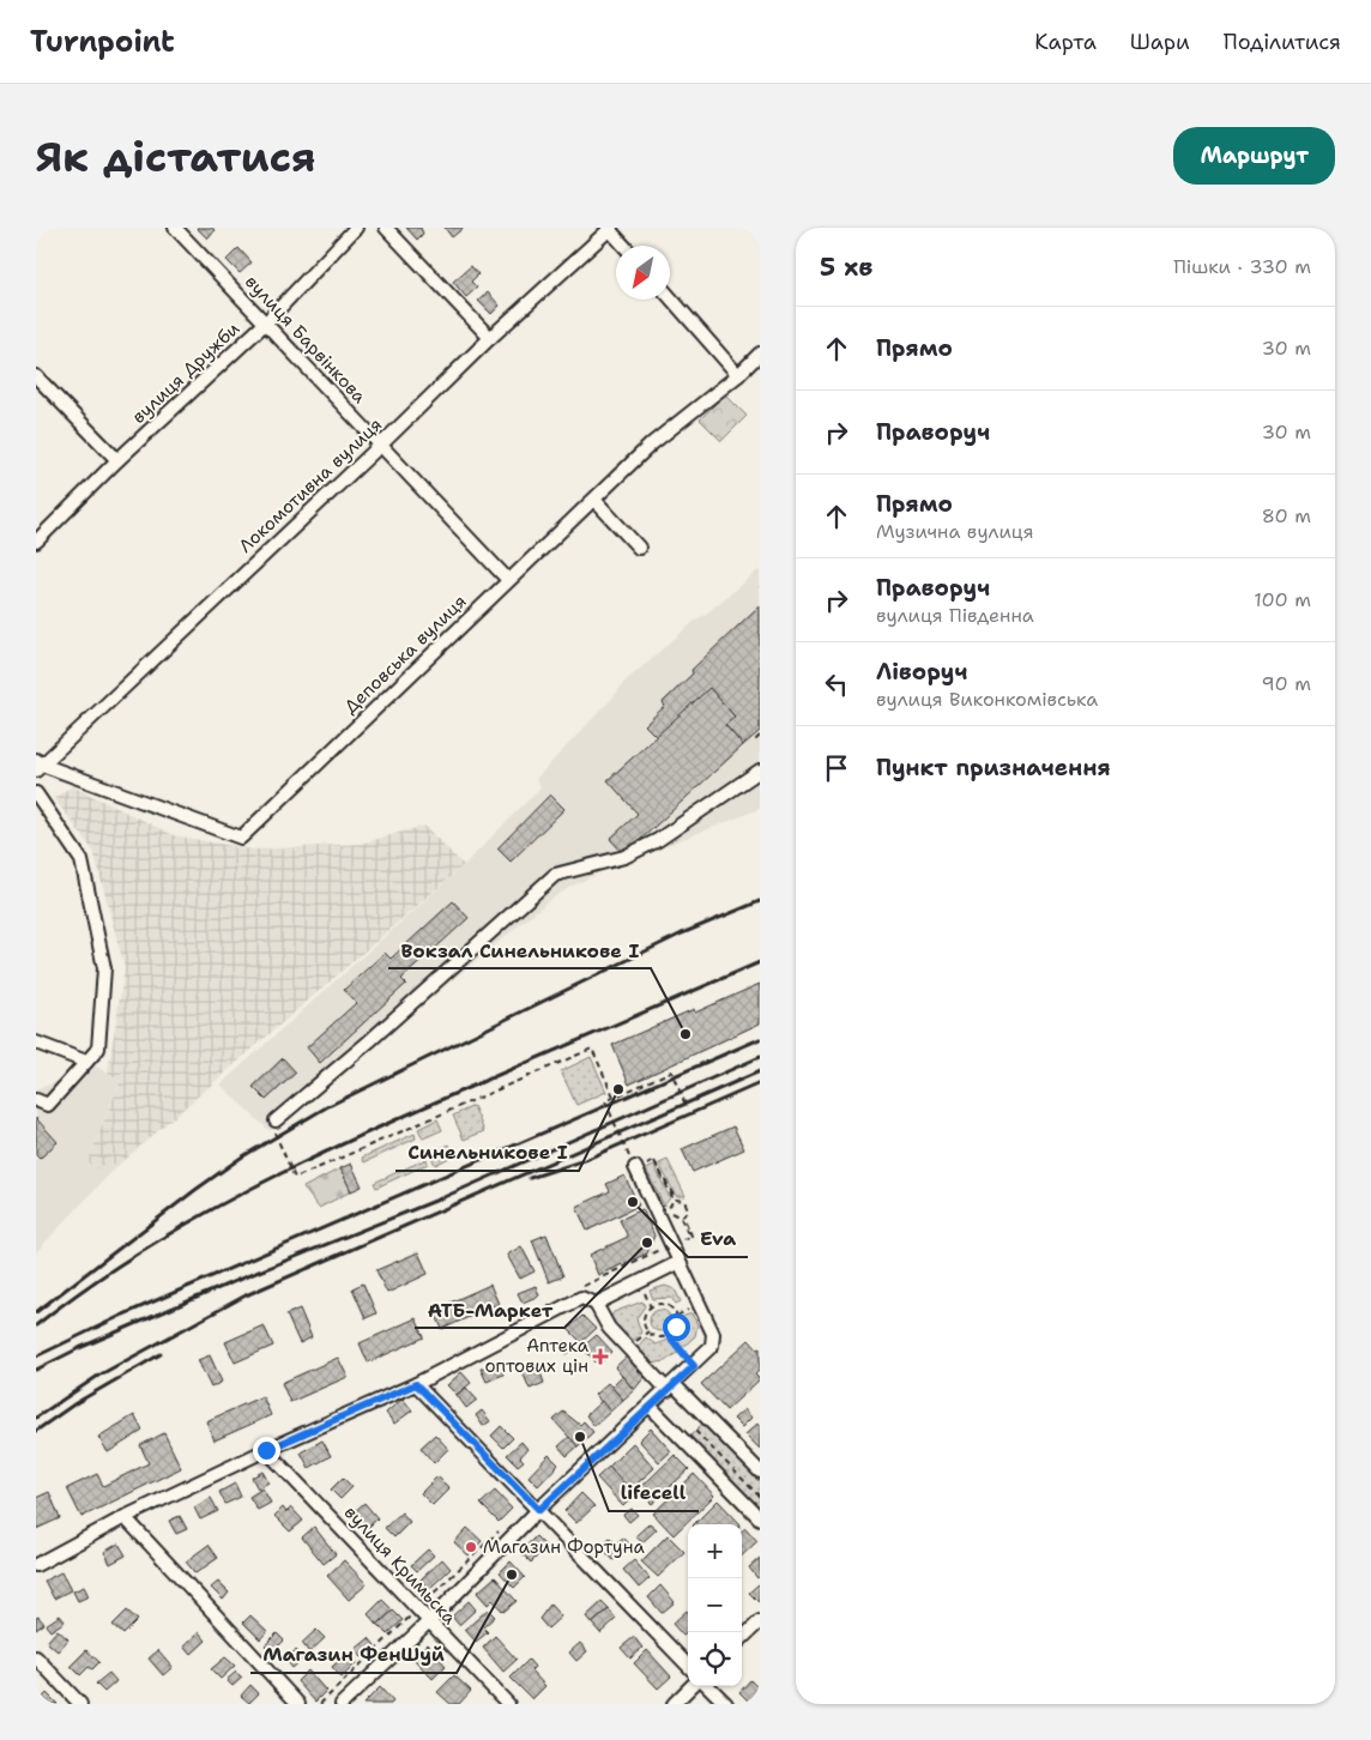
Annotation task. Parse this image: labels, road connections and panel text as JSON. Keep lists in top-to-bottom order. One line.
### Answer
{"streets":{"street":["вулиця Барвінкова","вулиця Дружби","Локомотивна вулиця","Деповська вулиця","вулиця Кримьска"]},"crossings":[["вулиця Барвінкова","вулиця Дружби"],["вулиця Барвінкова","Локомотивна вулиця"],["вулиця Барвінкова","Деповська вулиця"],["Локомотивна вулиця","Деповська вулиця"]],"places":{"other":["Вокзал Синельникове І","Синельникове І","Eva","АТБ-Маркет","lifecell","Магазин Фортуна","Магазин ФенШуй"],"health":["Аптека оптових цін"]},"north":"bottom left","page":{"header":"Turnpoint","nav":["Карта","Шари","Поділитися"],"buttons":"Маршрут","title":"Як дістатися","heading":["5 хв","Пішки · 330 m"],"list":[["Прямо","30 m"],["Праворуч","30 m"],["Прямо","Музична вулиця","80 m"],["Праворуч","вулиця Південна","100 m"],["Ліворуч","вулиця Виконкомівська","90 m"],"Пункт призначення"],"map_buttons":["+","−"]}}
